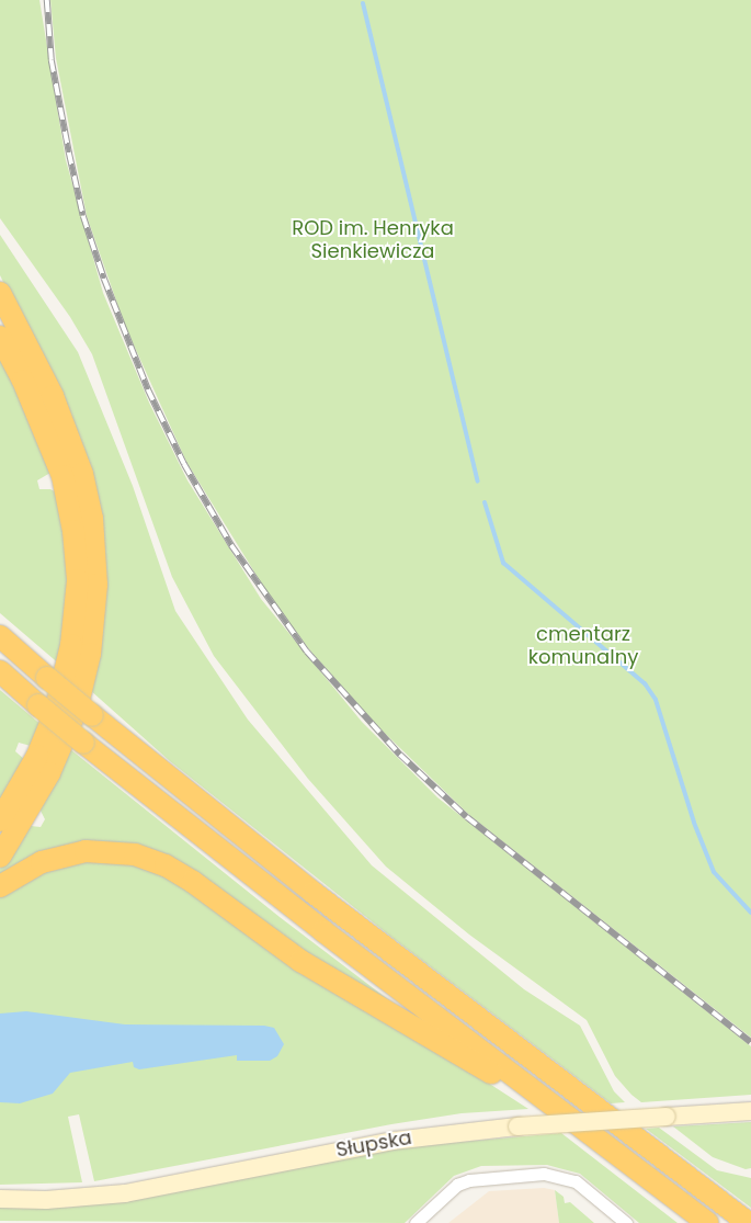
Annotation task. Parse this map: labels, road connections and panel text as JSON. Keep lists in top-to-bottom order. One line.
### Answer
{"streets":{"main road":["Słupska"]},"parks":["ROD im. Henryka Sienkiewicza","cmentarz komunalny"]}
